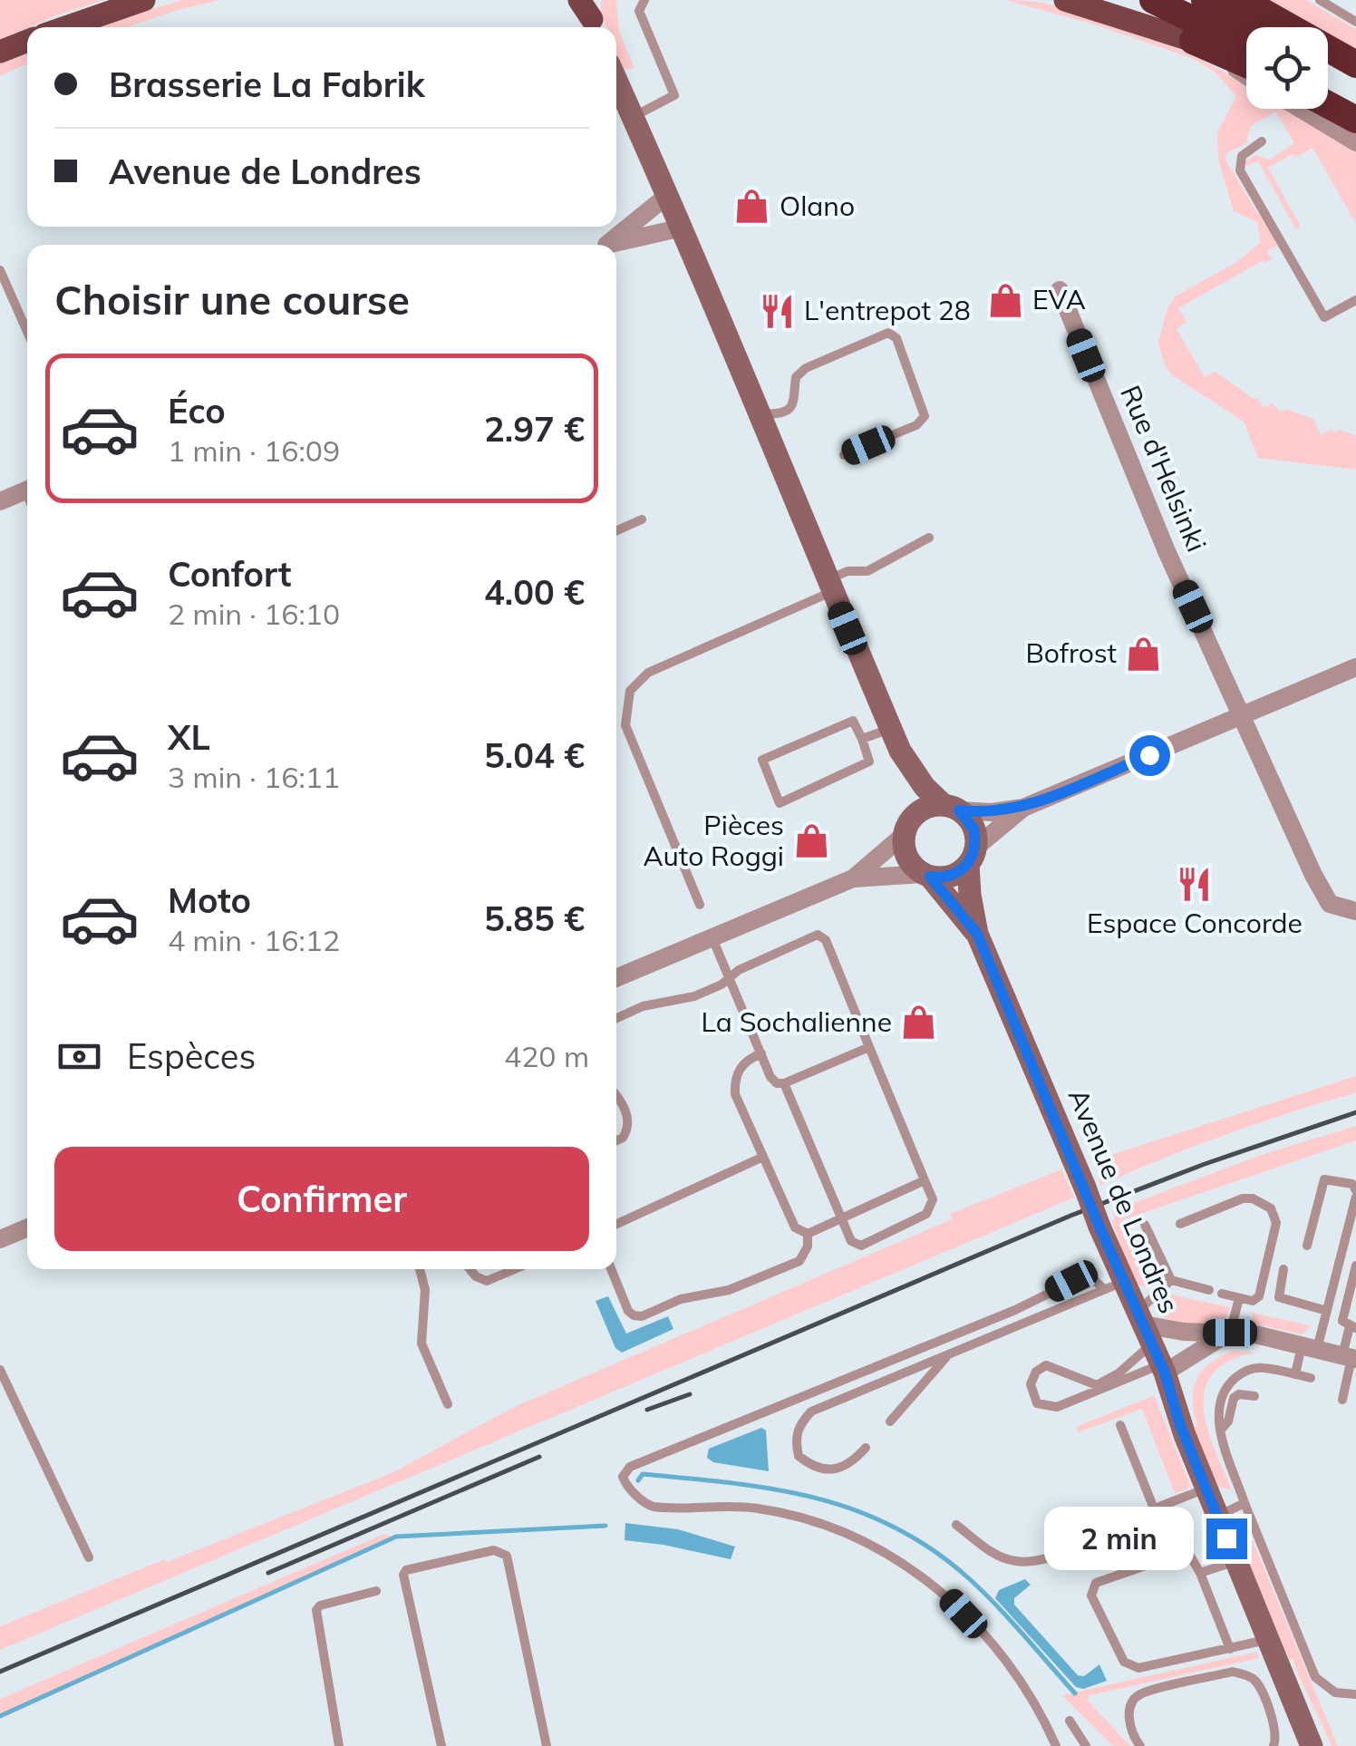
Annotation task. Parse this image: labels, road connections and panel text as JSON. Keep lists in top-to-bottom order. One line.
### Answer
{"streets":{"street":["Rue d'Helsinki","Avenue de Londres"]},"places":{"shop":["Olano","EVA","Bofrost","Pièces Auto Roggi","La Sochalienne"],"restaurant":["L'entrepot 28","Espace Concorde"]},"page":{"banner":["Brasserie La Fabrik","Avenue de Londres"],"heading":"Choisir une course","list":[{"name":"Éco","note":"1 min · 16:09","value":"2.97 €"},{"name":"Confort","note":"2 min · 16:10","value":"4.00 €"},{"name":"XL","note":"3 min · 16:11","value":"5.04 €"},{"name":"Moto","note":"4 min · 16:12","value":"5.85 €"}],"pay":["Espèces","420 m"],"buttons":"Confirmer","bubble":"2 min"}}
